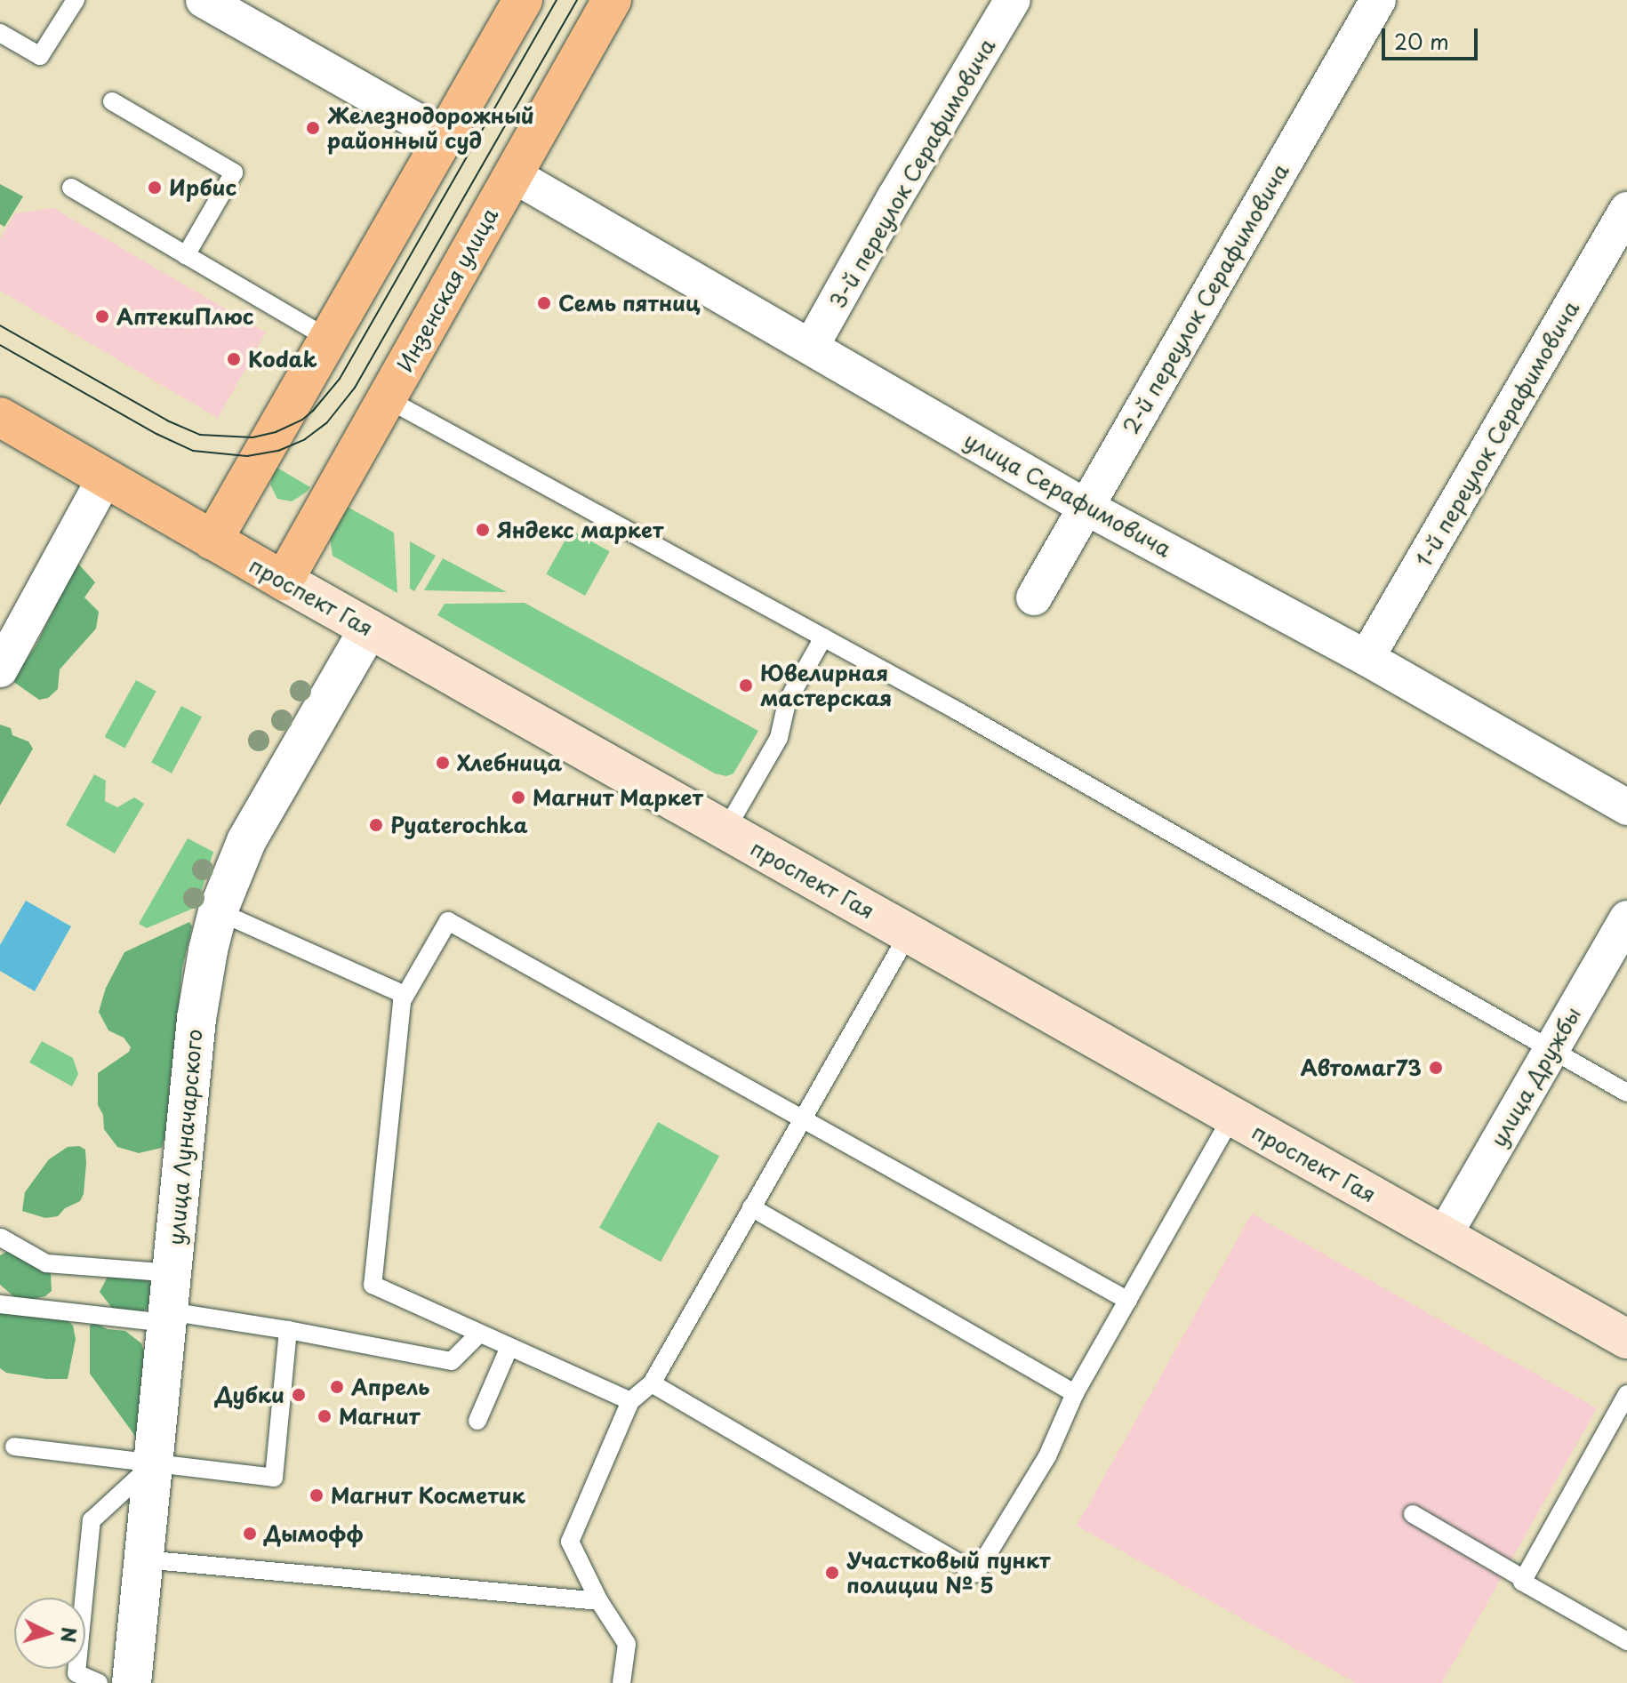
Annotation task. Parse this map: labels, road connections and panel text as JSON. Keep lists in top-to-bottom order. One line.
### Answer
{"streets":{"main road":["Инзенская улица","проспект Гая"],"street":["3-й переулок Серафимовича","2-й переулок Серафимовича","1-й переулок Серафимовича","улица Серафимовича","улица Дружбы","улица Луначарского"]},"crossings":[["3-й переулок Серафимовича","улица Серафимовича"],["Инзенская улица","улица Серафимовича"],["Инзенская улица","проспект Гая"],["2-й переулок Серафимовича","улица Серафимовича"],["1-й переулок Серафимовича","улица Серафимовича"],["проспект Гая","улица Дружбы"],["проспект Гая","улица Луначарского"]],"places":["Железнодорожный районный суд","Ирбис","Семь пятниц","АптекиПлюс","Kodak","Яндекс маркет","Ювелирная мастерская","Хлебница","Магнит Маркет","Pyaterochka","Автомаг73","Апрель","Дубки","Магнит","Магнит Косметик","Дымофф","Участковый пункт полиции № 5"],"scale_bar":"20 m","north":"right"}
